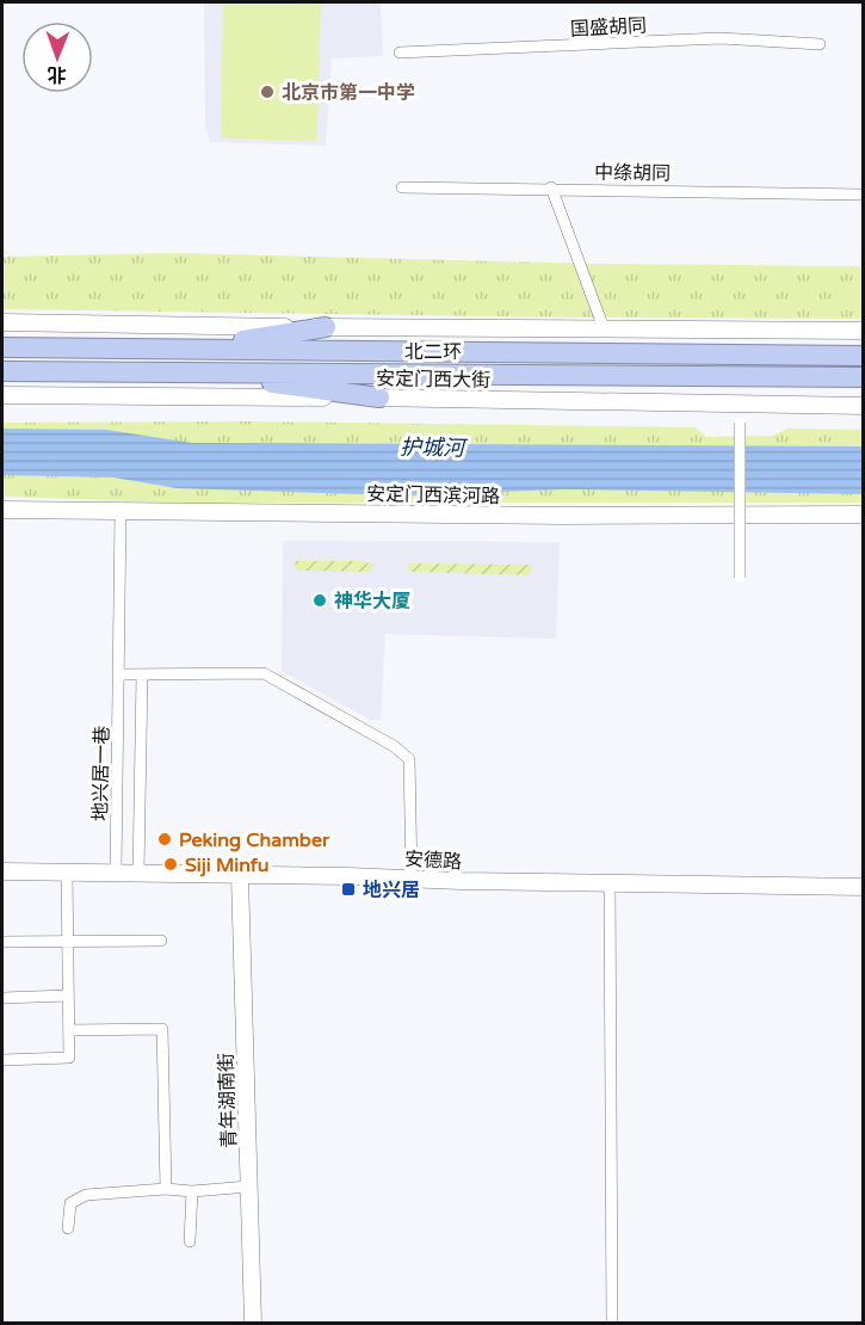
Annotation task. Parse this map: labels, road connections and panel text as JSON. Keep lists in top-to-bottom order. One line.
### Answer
{"streets":{"highway":["北二环"],"street":["国盛胡同","中绦胡同","安定门西大街","安定门西滨河路","地兴居一巷","安德路","青年湖南街"]},"crossings":[["安定门西滨河路","地兴居一巷"],["地兴居一巷","安德路"],["安德路","青年湖南街"]],"water":["护城河"],"places":{"other":["北京市第一中学","神华大厦","Peking Chamber","Siji Minfu"],"transit":["地兴居"]},"north":"bottom"}
